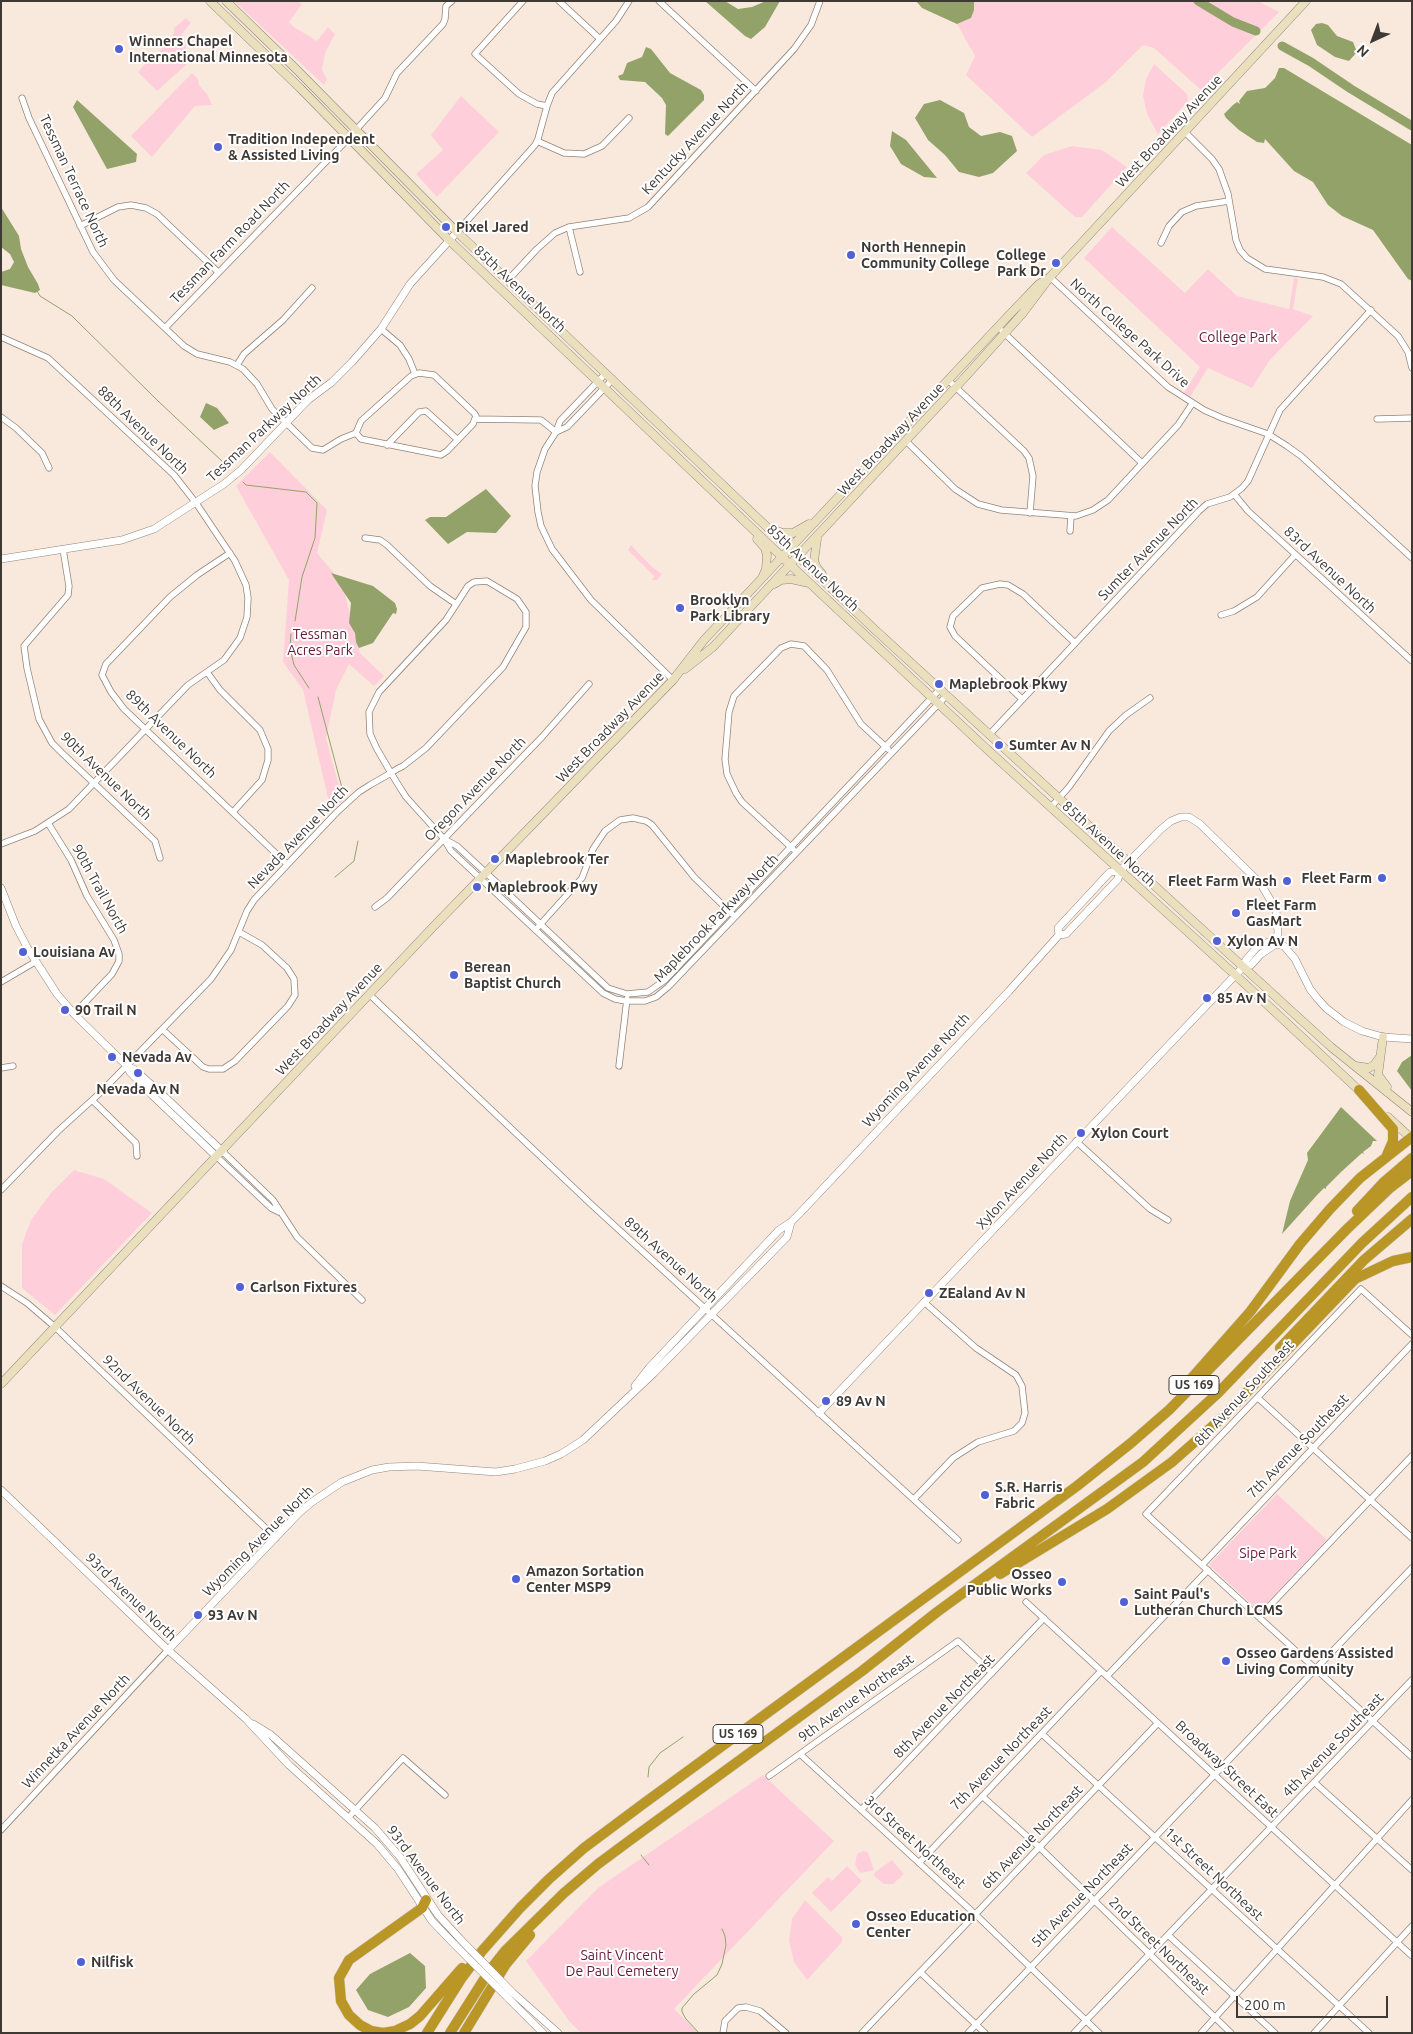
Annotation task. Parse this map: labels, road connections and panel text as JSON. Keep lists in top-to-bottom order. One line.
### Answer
{"streets":{"highway":["US 169"],"main road":["West Broadway Avenue","85th Avenue North"],"street":["Kentucky Avenue North","Tessman Terrace North","Tessman Farm Road North","North College Park Drive","Tessman Parkway North","88th Avenue North","Sumter Avenue North","83rd Avenue North","89th Avenue North","90th Avenue North","Oregon Avenue North","Nevada Avenue North","90th Trail North","Maplebrook Parkway North","Wyoming Avenue North","Xylon Avenue North","8th Avenue Southeast","92nd Avenue North","7th Avenue Southeast","93rd Avenue North","9th Avenue Northeast","8th Avenue Northeast","Winnetka Avenue North","4th Avenue Southeast","7th Avenue Northeast","Broadway Street East","6th Avenue Northeast","3rd Street Northeast","1st Street Northeast","5th Avenue Northeast","2nd Street Northeast"]},"crossings":[["West Broadway Avenue","85th Avenue North"],["West Broadway Avenue","North College Park Drive"],["West Broadway Avenue","89th Avenue North"],["West Broadway Avenue","92nd Avenue North"],["Kentucky Avenue North","85th Avenue North"],["Tessman Terrace North","Tessman Farm Road North"],["Tessman Terrace North","Tessman Parkway North"],["Tessman Farm Road North","85th Avenue North"],["85th Avenue North","Tessman Parkway North"],["85th Avenue North","Sumter Avenue North"],["85th Avenue North","Maplebrook Parkway North"],["85th Avenue North","Wyoming Avenue North"],["85th Avenue North","Xylon Avenue North"],["North College Park Drive","Sumter Avenue North"],["Tessman Parkway North","88th Avenue North"],["Tessman Parkway North","90th Avenue North"],["88th Avenue North","89th Avenue North"],["Sumter Avenue North","83rd Avenue North"],["89th Avenue North","Nevada Avenue North"],["89th Avenue North","Wyoming Avenue North"],["89th Avenue North","Xylon Avenue North"],["Wyoming Avenue North","Xylon Avenue North"],["Wyoming Avenue North","92nd Avenue North"],["Wyoming Avenue North","93rd Avenue North"],["Wyoming Avenue North","Winnetka Avenue North"],["8th Avenue Southeast","7th Avenue Southeast"],["93rd Avenue North","Winnetka Avenue North"],["9th Avenue Northeast","8th Avenue Northeast"],["9th Avenue Northeast","3rd Street Northeast"],["8th Avenue Northeast","Broadway Street East"],["8th Avenue Northeast","3rd Street Northeast"],["4th Avenue Southeast","Broadway Street East"],["4th Avenue Southeast","3rd Street Northeast"],["4th Avenue Southeast","1st Street Northeast"],["4th Avenue Southeast","2nd Street Northeast"],["7th Avenue Northeast","Broadway Street East"],["7th Avenue Northeast","3rd Street Northeast"],["7th Avenue Northeast","1st Street Northeast"],["7th Avenue Northeast","2nd Street Northeast"],["Broadway Street East","6th Avenue Northeast"],["Broadway Street East","5th Avenue Northeast"],["6th Avenue Northeast","3rd Street Northeast"],["6th Avenue Northeast","1st Street Northeast"],["6th Avenue Northeast","2nd Street Northeast"],["3rd Street Northeast","5th Avenue Northeast"],["1st Street Northeast","5th Avenue Northeast"],["5th Avenue Northeast","2nd Street Northeast"]],"parks":["College Park","Tessman Acres Park","Sipe Park","Saint Vincent De Paul Cemetery"],"places":["Winners Chapel International Minnesota","Tradition Independent & Assisted Living","Pixel Jared","North Hennepin Community College","College Park Dr","Brooklyn Park Library","Maplebrook Pkwy","Sumter Av N","Maplebrook Ter","Fleet Farm","Fleet Farm Wash","Maplebrook Pwy","Fleet Farm GasMart","Xylon Av N","Louisiana Av","Berean Baptist Church","85 Av N","90 Trail N","Nevada Av","Nevada Av N","Xylon Court","Carlson Fixtures","ZEaland Av N","89 Av N","S.R. Harris Fabric","Amazon Sortation Center MSP9","Osseo Public Works","Saint Paul's Lutheran Church LCMS","93 Av N","Osseo Gardens Assisted Living Community","Osseo Education Center","Nilfisk"],"scale_bar":"200 m","north":"bottom left"}
